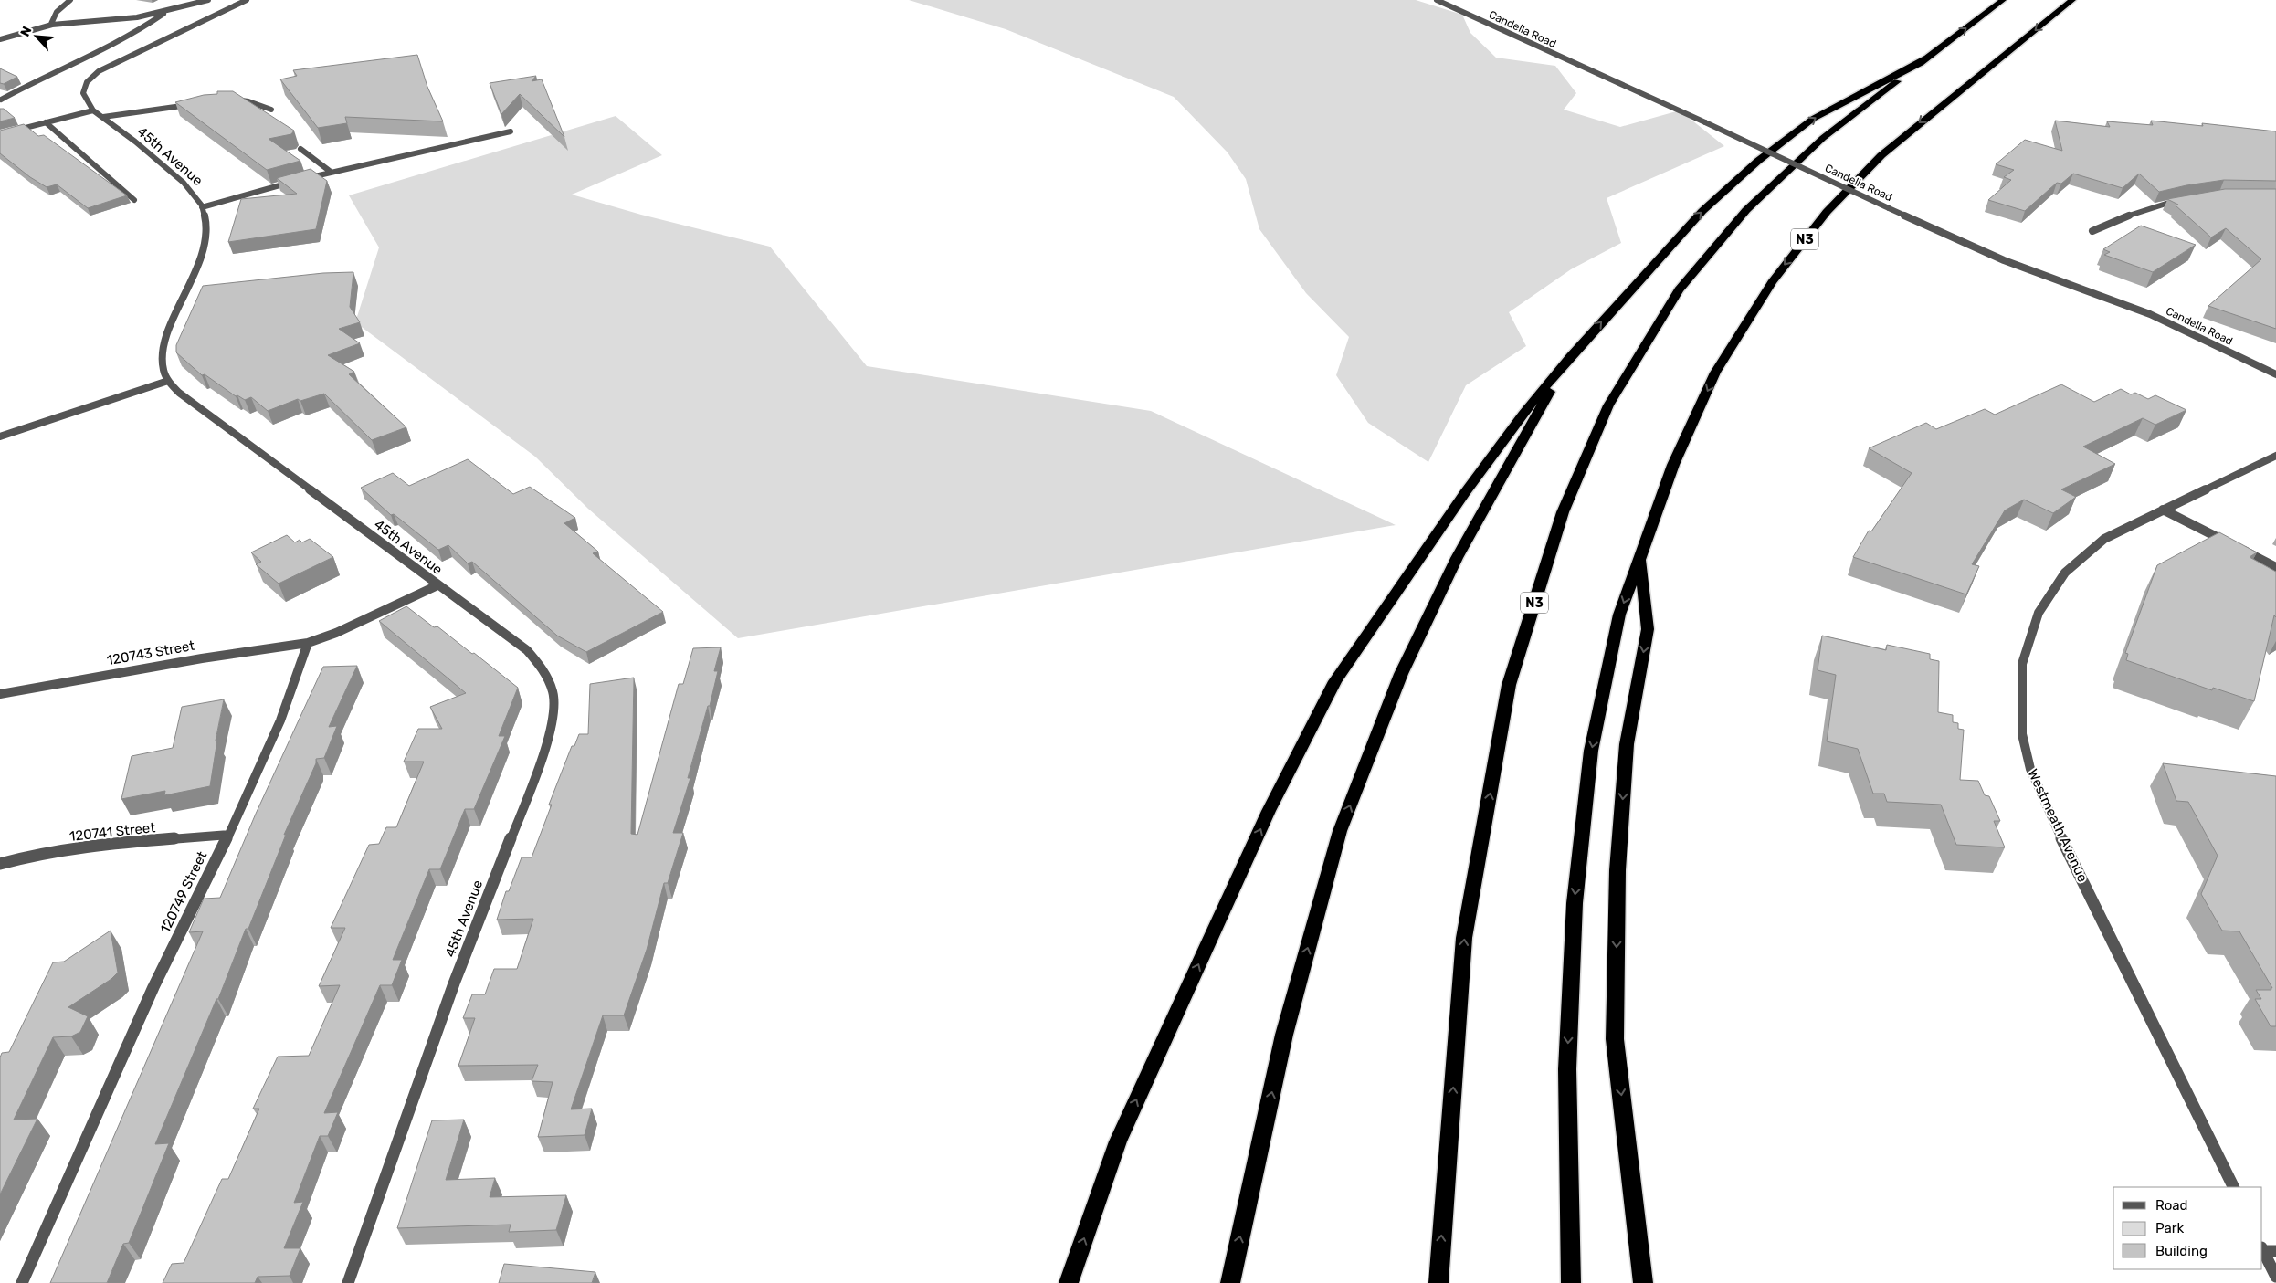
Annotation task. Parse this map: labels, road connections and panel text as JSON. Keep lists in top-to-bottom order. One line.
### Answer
{"streets":{"highway":["N3"],"street":["Candella Road","45th Avenue","120743 Street","Westmeath Avenue","120741 Street","120749 Street"]},"crossings":[["120743 Street","120749 Street"],["120741 Street","120749 Street"]],"legend":["Road","Park","Building"],"north":"top left"}
